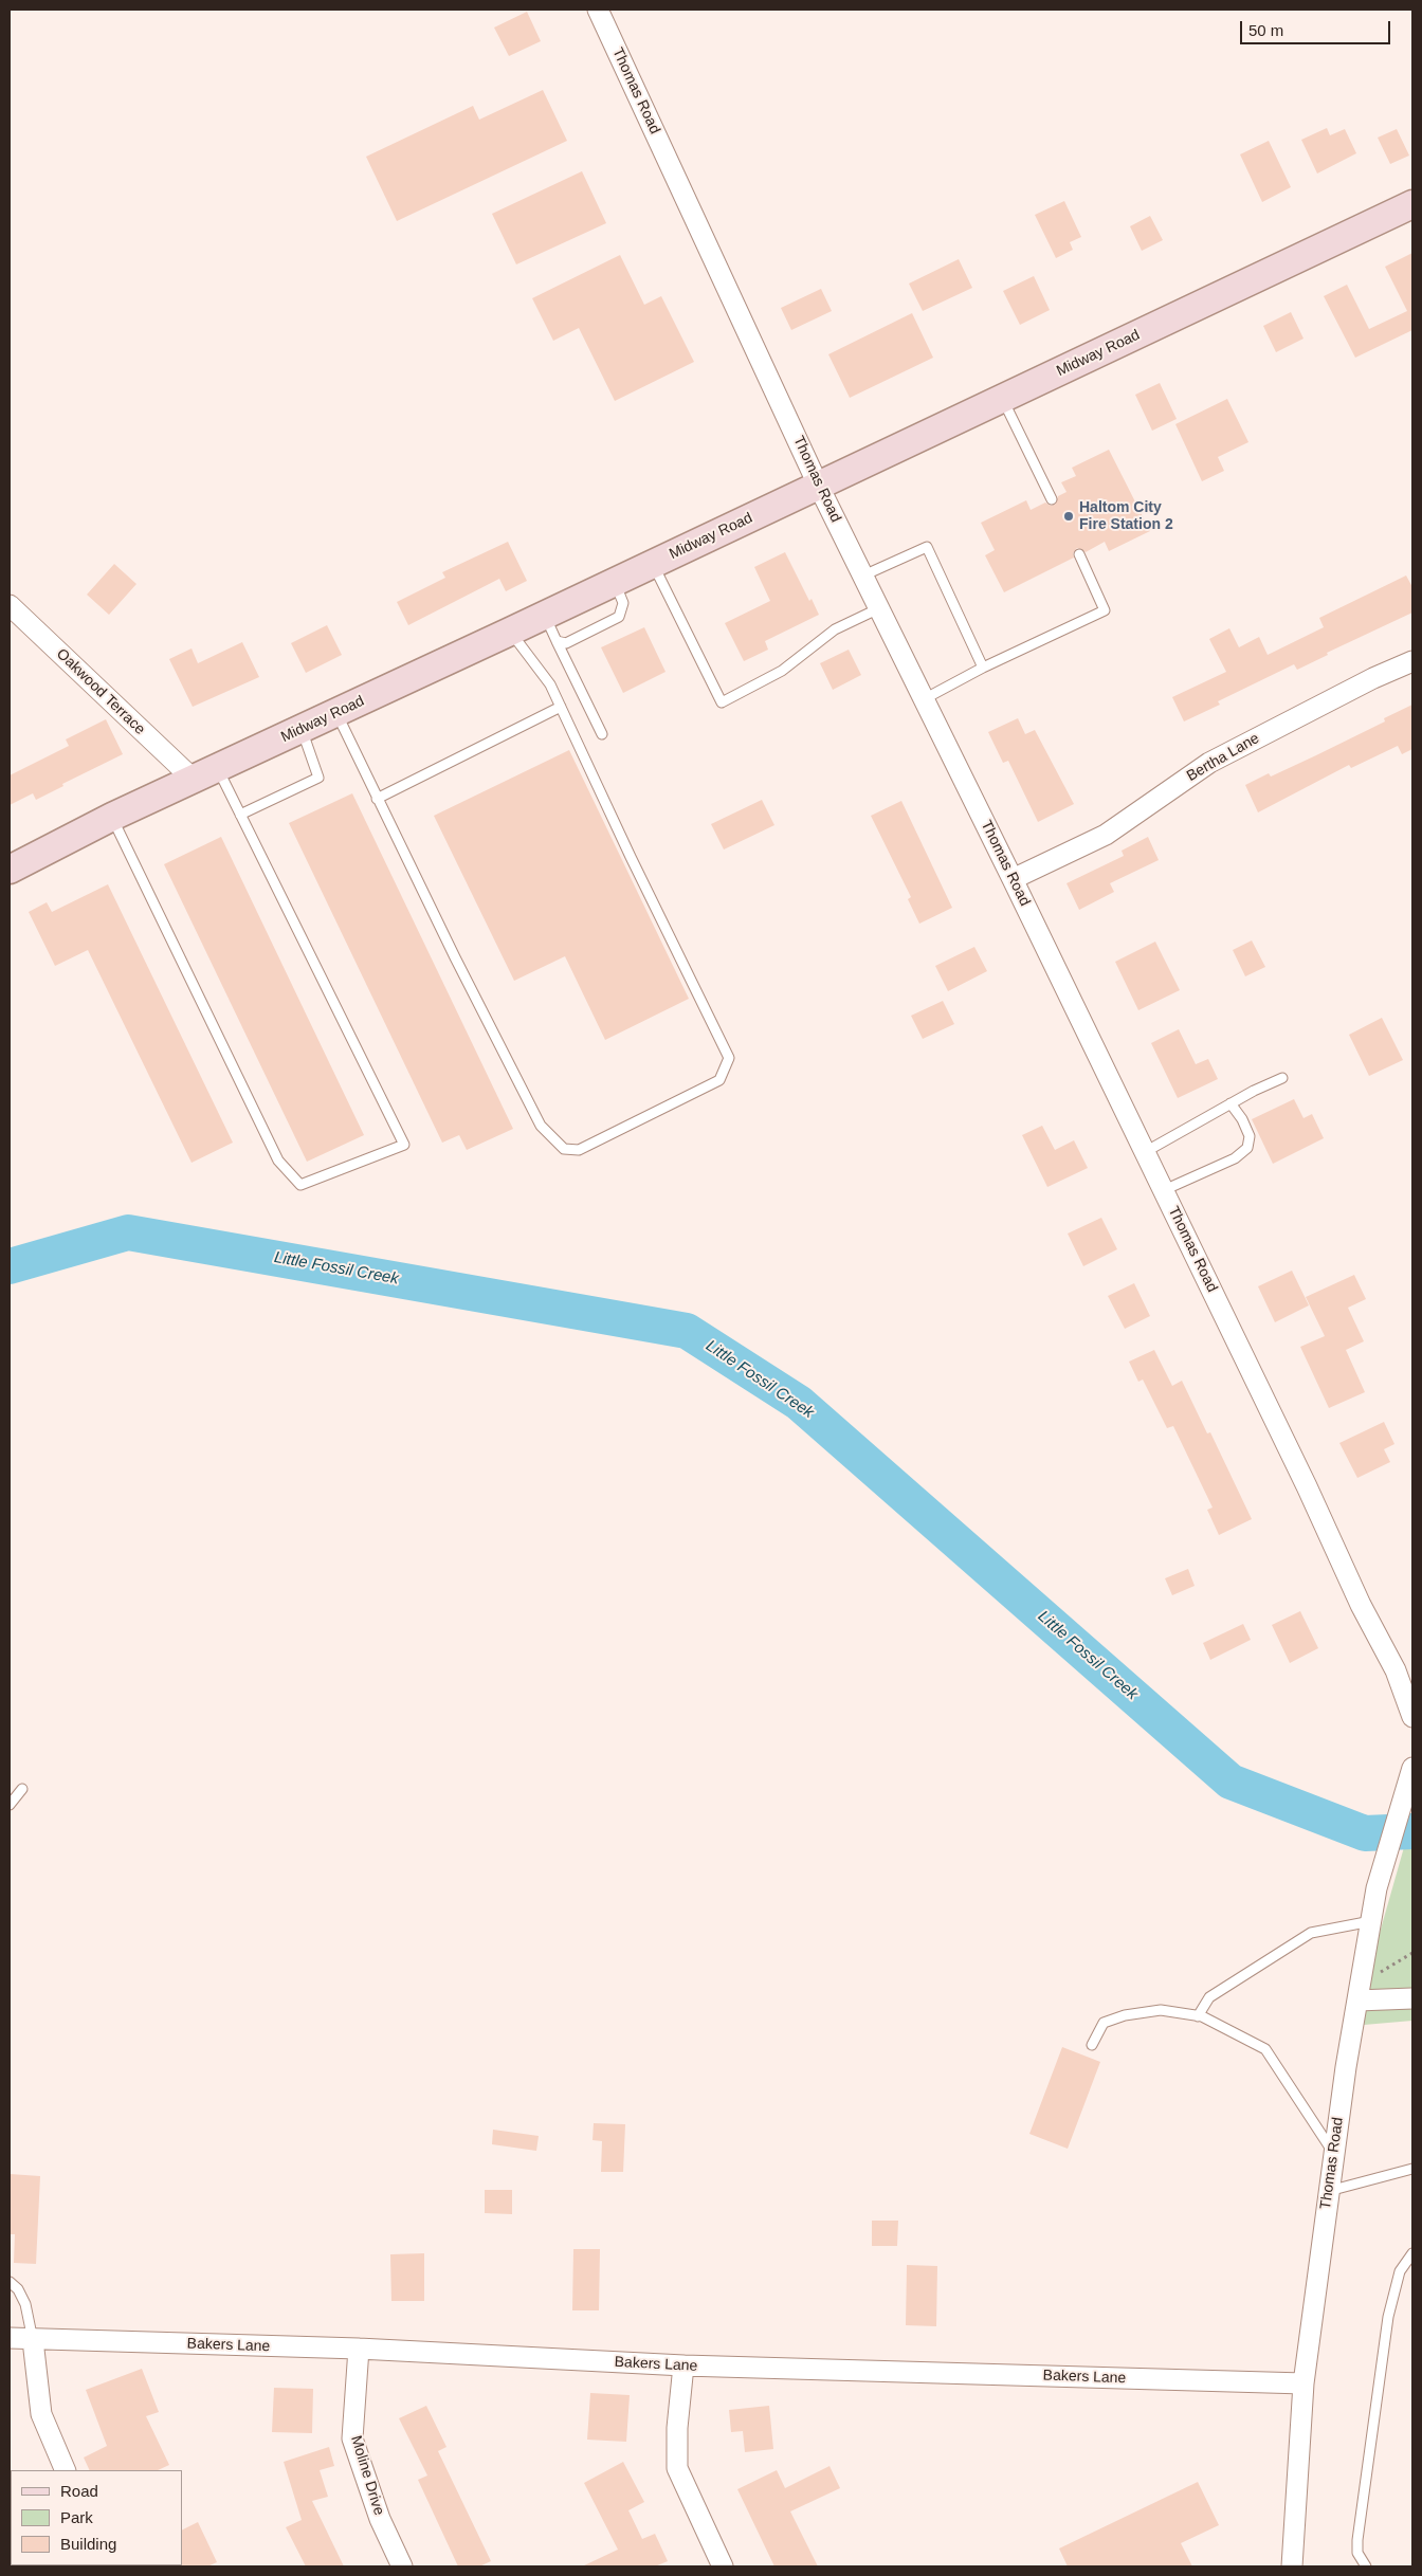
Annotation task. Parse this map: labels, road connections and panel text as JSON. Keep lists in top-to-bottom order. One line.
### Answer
{"streets":{"main road":["Midway Road"],"street":["Thomas Road","Oakwood Terrace","Bertha Lane","Bakers Lane","Moline Drive"]},"crossings":[["Thomas Road","Midway Road"],["Thomas Road","Bertha Lane"],["Thomas Road","Bakers Lane"],["Midway Road","Oakwood Terrace"],["Bakers Lane","Moline Drive"]],"water":["Little Fossil Creek"],"places":["Haltom City Fire Station 2"],"legend":["Road","Park","Building"],"scale_bar":"50 m"}
